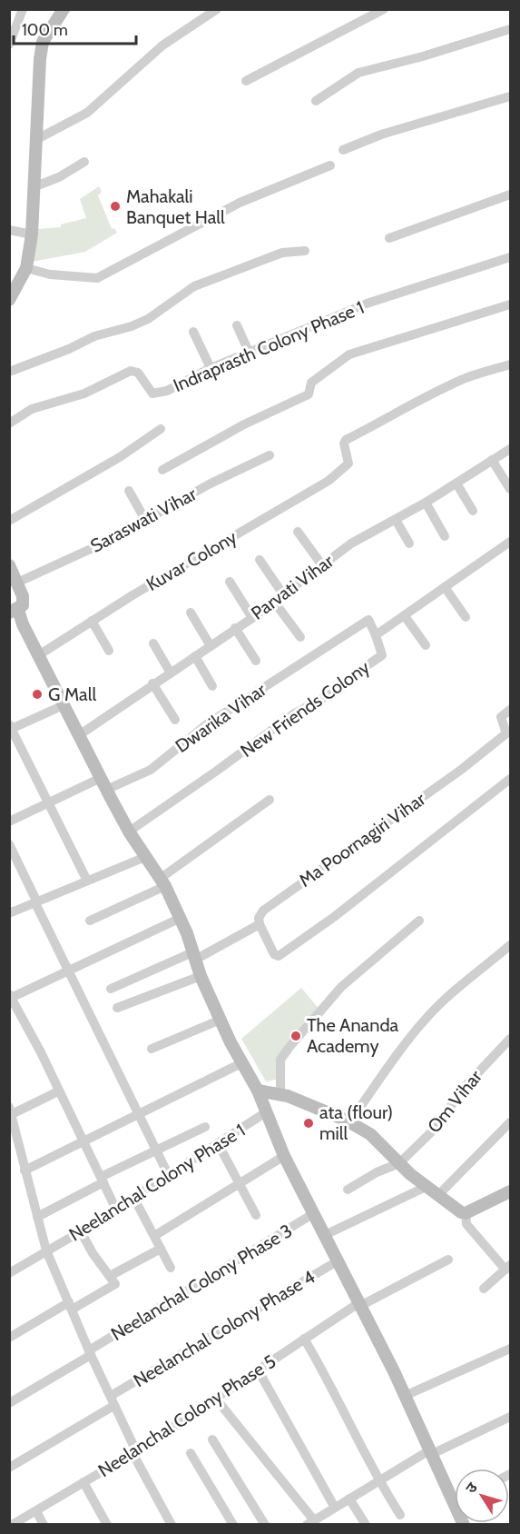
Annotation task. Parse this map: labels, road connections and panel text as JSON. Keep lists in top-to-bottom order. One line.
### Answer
{"streets":{"street":["Indraprasth Colony Phase 1","Saraswati Vihar","Kuvar Colony","Parvati Vihar","New Friends Colony","Dwarika Vihar","Ma Poornagiri Vihar","Om Vihar","Neelanchal Colony Phase 1","Neelanchal Colony Phase 3","Neelanchal Colony Phase 4","Neelanchal Colony Phase 5"]},"crossings":[["New Friends Colony","Dwarika Vihar"]],"places":["Mahakali Banquet Hall","G Mall","The Ananda Academy","ata (flour) mill"],"scale_bar":"100 m","north":"top left"}
